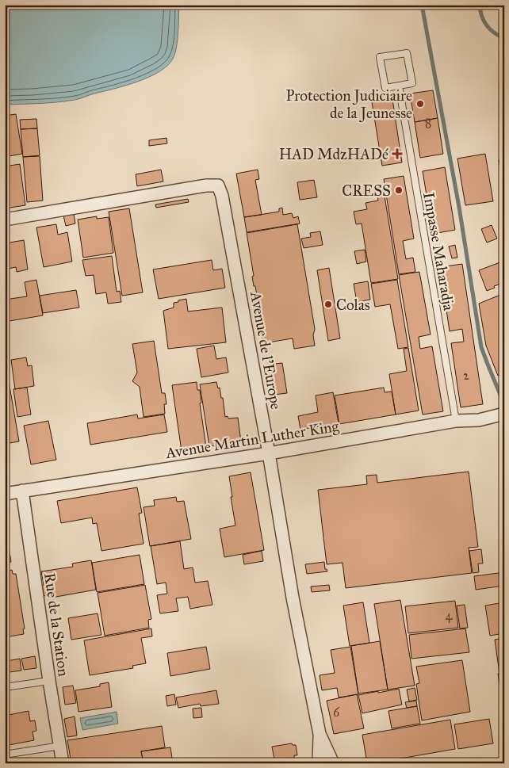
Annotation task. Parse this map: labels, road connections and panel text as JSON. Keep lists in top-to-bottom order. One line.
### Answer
{"streets":{"street":["Avenue de l’Europe","Avenue Martin Luther King","Rue de la Station"],"lane":["Impasse Maharadja"]},"crossings":[["Impasse Maharadja","Avenue Martin Luther King"],["Avenue de l’Europe","Avenue Martin Luther King"],["Avenue Martin Luther King","Rue de la Station"]],"places":{"other":["Protection Judiciaire de la Jeunesse","CRESS","Colas"],"health":["HAD MdzHADé"]},"house_numbers":["8","2","4","6"]}
